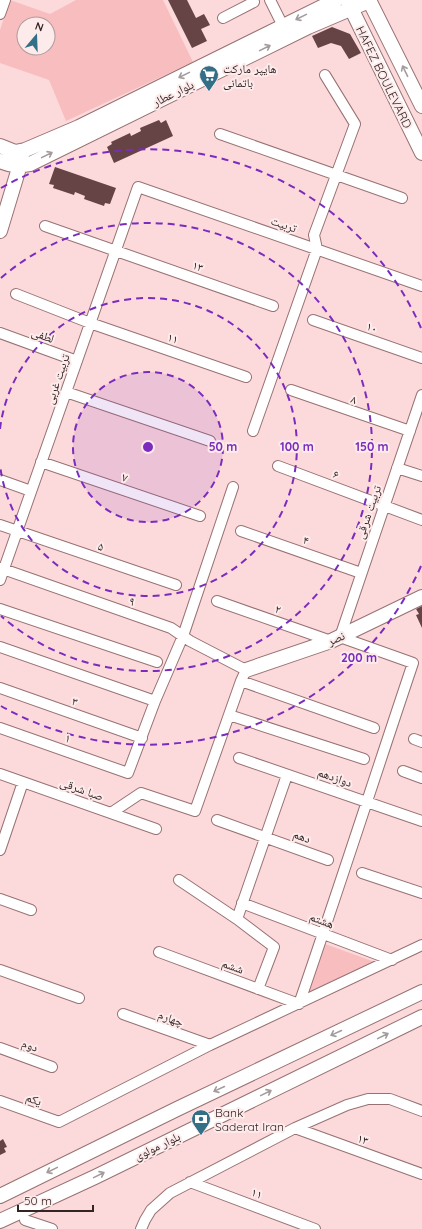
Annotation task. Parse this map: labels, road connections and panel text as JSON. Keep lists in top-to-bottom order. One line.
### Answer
{"streets":{"street":["HAFEZ BOULEVARD","بلوار عطار","تربیت","۱۳","۱۰","لطفی","۱۱","تربیت غربی","۸","۶","۷","تربیت شرقی","۴","۵","۹","۲","نصر","۳","۱","دوازدهم","صبا شرقی","دهم","هشتم","ششم","چهارم","دوم","یکم","بلوار مولوی"]},"crossings":[["HAFEZ BOULEVARD","بلوار عطار"],["تربیت","تربیت غربی"],["۱۳","تربیت غربی"],["لطفی","تربیت غربی"],["۱۱","تربیت غربی"],["تربیت غربی","۷"],["تربیت غربی","۵"],["تربیت غربی","۹"],["۸","تربیت شرقی"],["۶","تربیت شرقی"],["تربیت شرقی","۴"],["تربیت شرقی","۲"],["تربیت شرقی","نصر"],["۹","نصر"],["۲","نصر"],["۲","دوازدهم"],["۳","۱"],["چهارم","یکم"]],"places":{"supermarket":["هایپر مارکت باتمانی"],"bank":["Bank Saderat Iran"]},"scale_bar":"50 m","north":"top","rings":["50 m","100 m","150 m","200 m"]}
